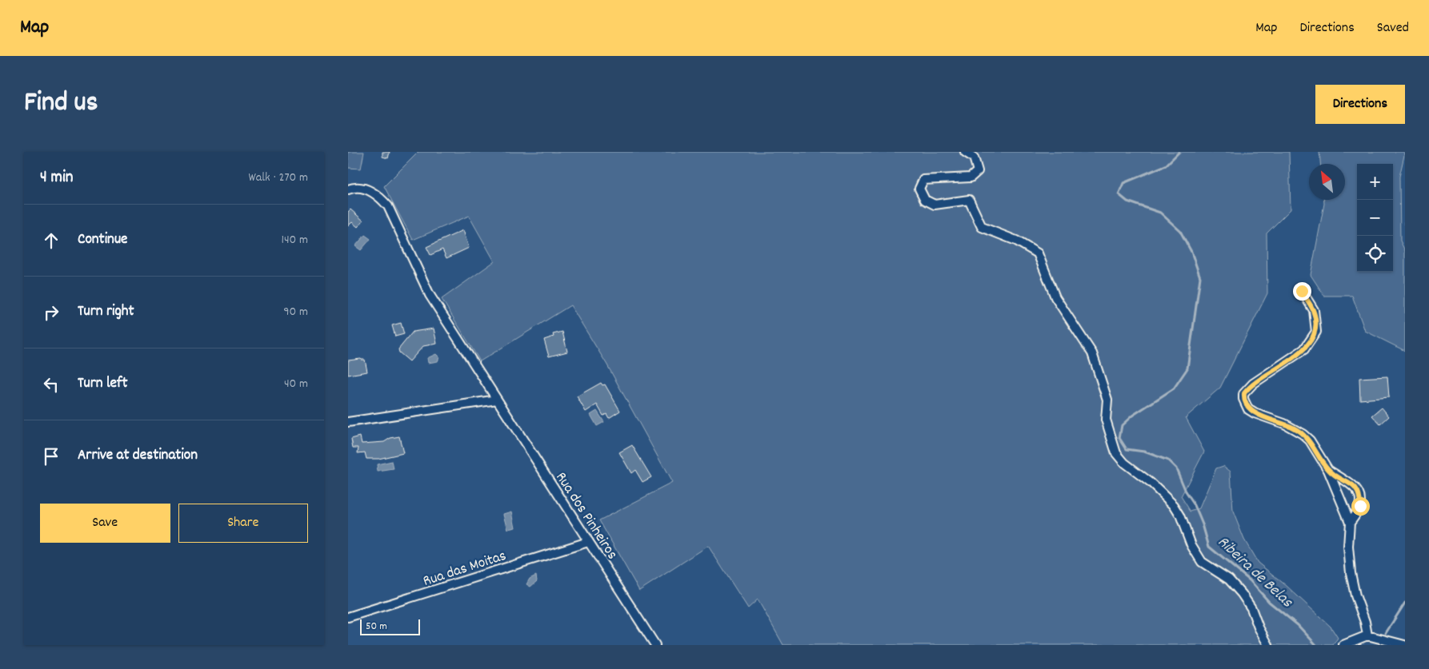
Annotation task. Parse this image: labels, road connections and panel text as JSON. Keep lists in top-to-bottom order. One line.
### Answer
{"streets":{"street":["Rua dos Pinheiros","Rua das Moitas"]},"crossings":[["Rua dos Pinheiros","Rua das Moitas"]],"water":["Ribeira de Belas"],"scale_bar":"50 m","north":"top left","page":{"header":"Map","nav":["Map","Directions","Saved"],"title":"Find us","buttons":["Directions",["Save","Share"]],"heading":["4 min","Walk · 270 m"],"map_buttons":["+","−"],"list":[["Continue","140 m"],["Turn right","90 m"],["Turn left","40 m"],"Arrive at destination"],"scale":"50 m"}}
